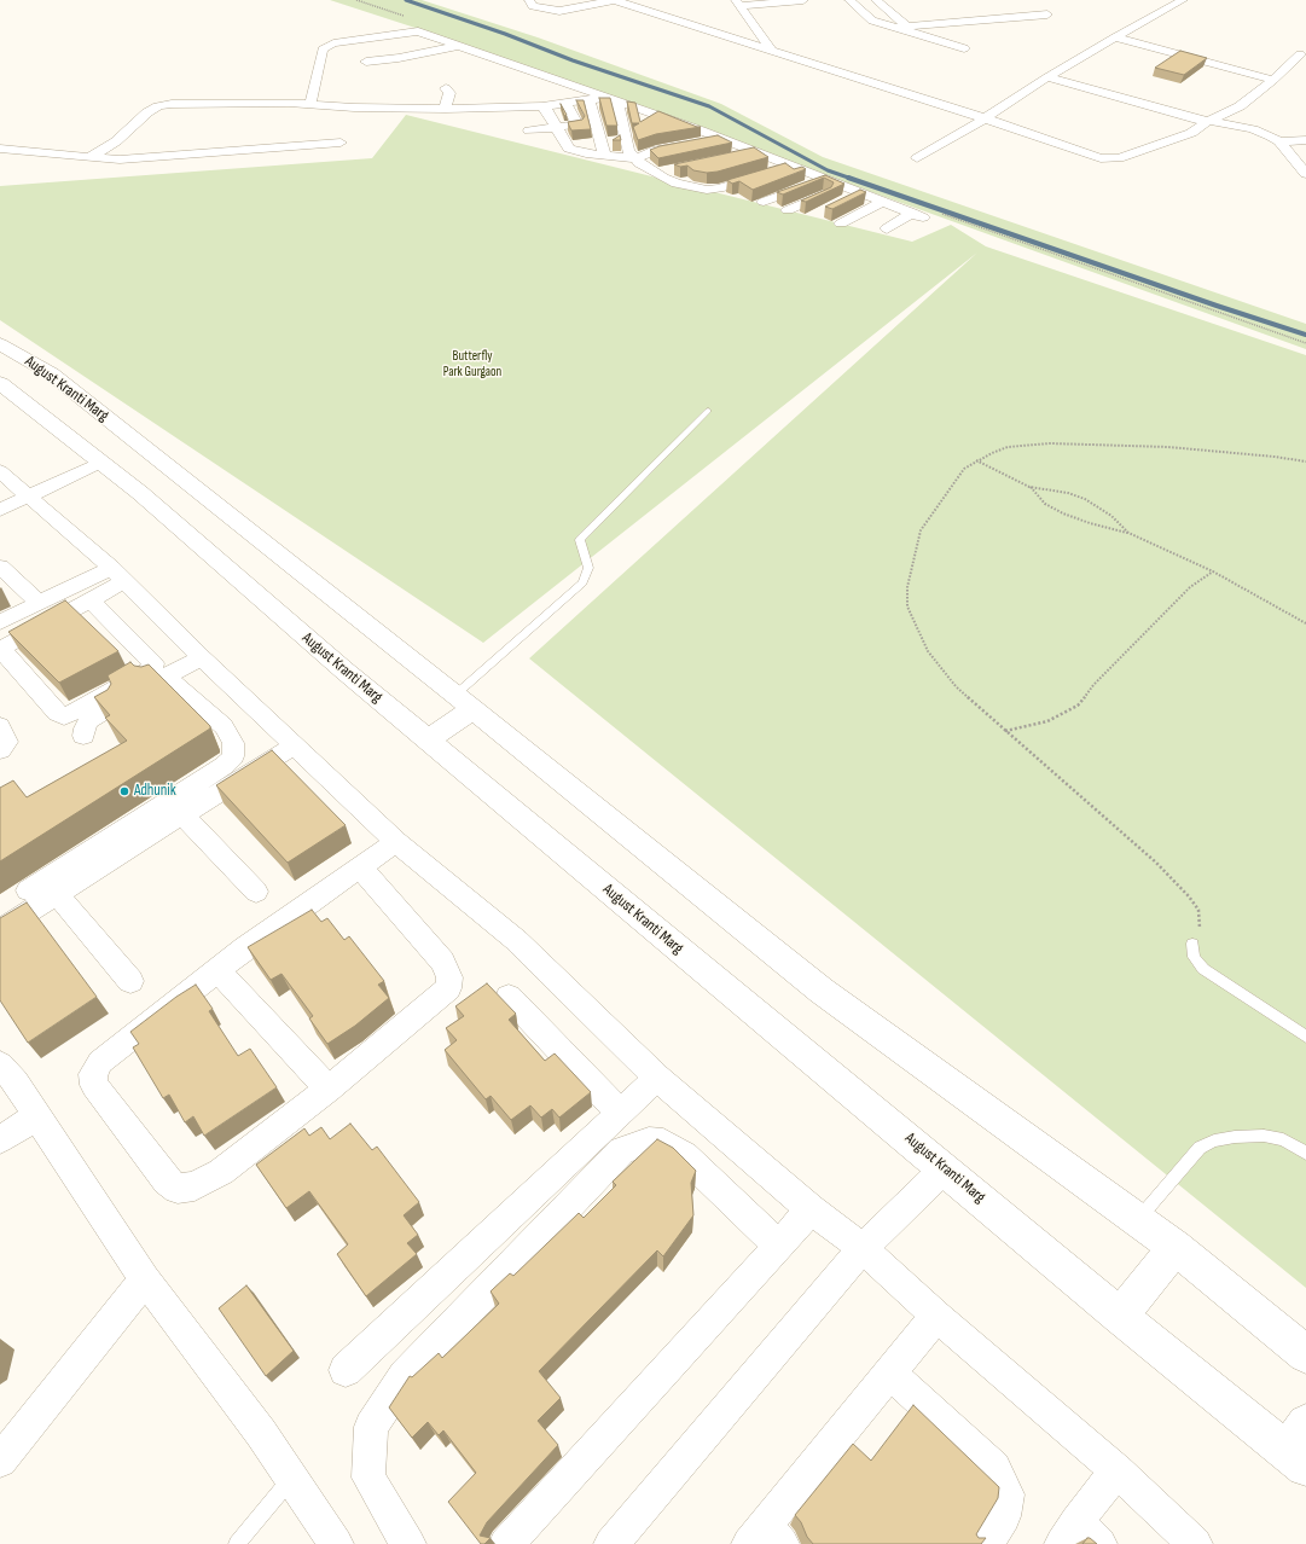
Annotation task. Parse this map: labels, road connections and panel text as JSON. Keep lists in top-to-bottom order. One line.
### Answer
{"streets":{"main road":["August Kranti Marg"]},"parks":["Butterfly Park Gurgaon"],"places":["Adhunik"]}
